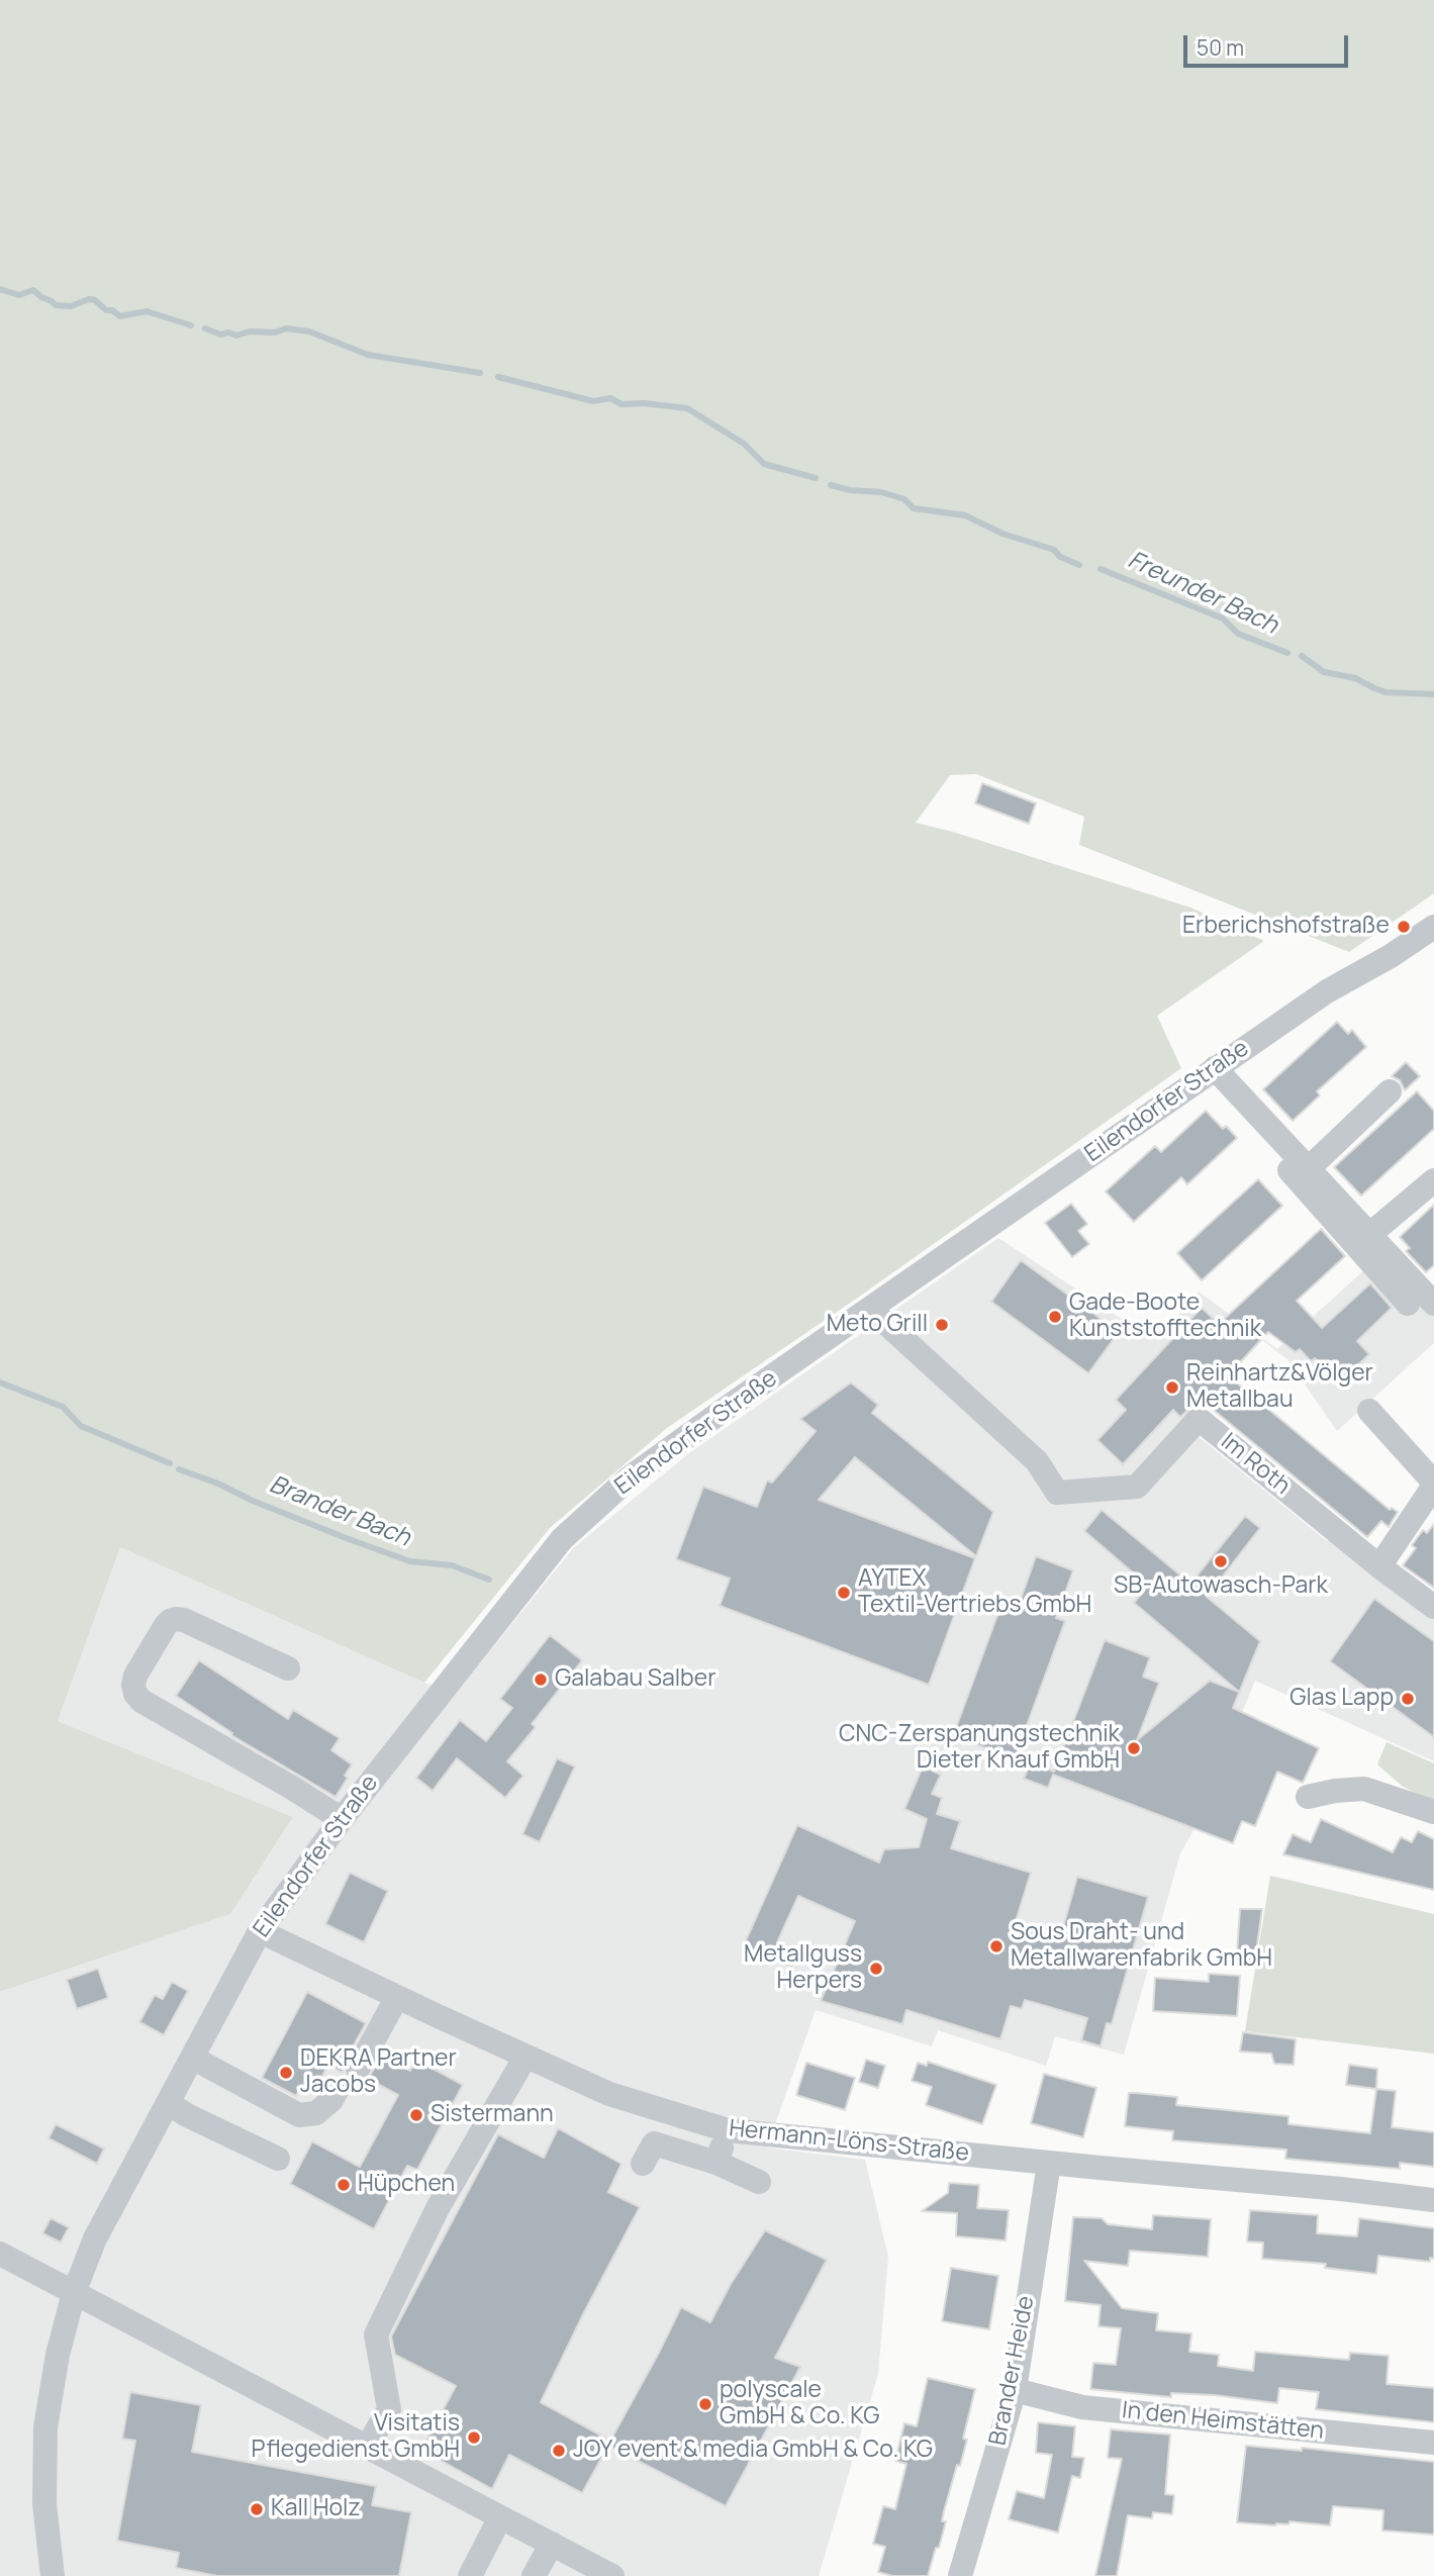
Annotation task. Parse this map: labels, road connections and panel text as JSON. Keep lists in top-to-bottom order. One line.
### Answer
{"streets":{"street":["Eilendorfer Straße","Im Roth","Hermann-Löns-Straße","Brander Heide","In den Heimstätten"]},"crossings":[["Eilendorfer Straße","Im Roth"],["Eilendorfer Straße","Hermann-Löns-Straße"],["Hermann-Löns-Straße","Brander Heide"],["Brander Heide","In den Heimstätten"]],"water":["Freunder Bach","Brander Bach"],"places":["Erberichshofstraße","Gade-Boote Kunststofftechnik","Meto Grill","Reinhartz&Völger Metallbau","SB-Autowasch-Park","AYTEX Textil-Vertriebs GmbH","Galabau Salber","Glas Lapp","CNC-Zerspanungstechnik Dieter Knauf GmbH","Sous Draht- und Metallwarenfabrik GmbH","Metallguss Herpers","DEKRA Partner Jacobs","Sistermann","Hüpchen","polyscale GmbH & Co. KG","Visitatis Pflegedienst GmbH","JOY event & media GmbH & Co. KG","Kall Holz"],"scale_bar":"50 m"}
